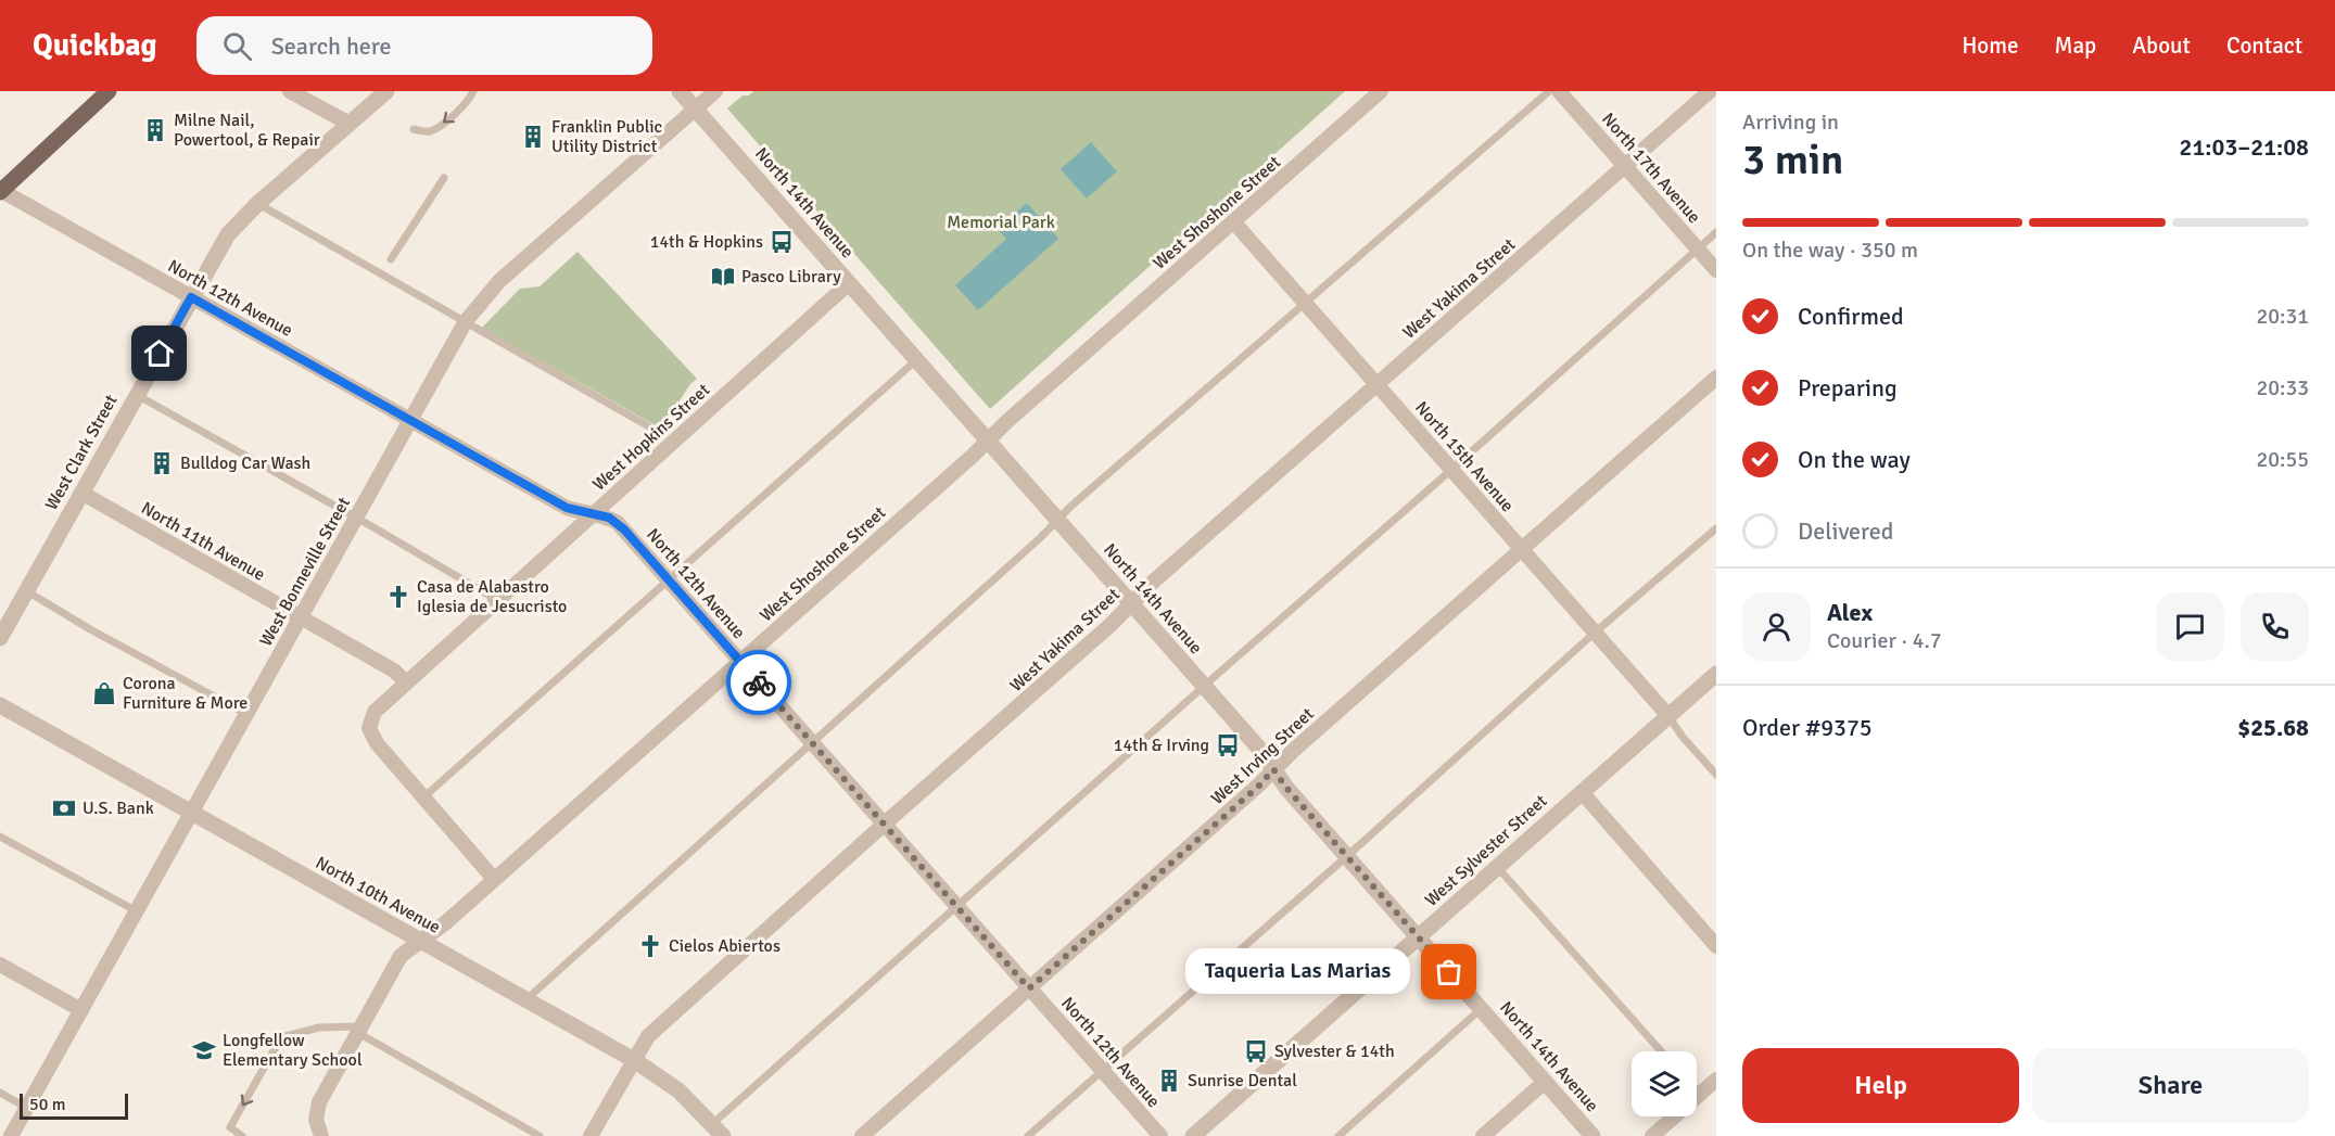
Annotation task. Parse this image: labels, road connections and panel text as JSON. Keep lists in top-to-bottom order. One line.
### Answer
{"streets":{"street":["North 17th Avenue","North 14th Avenue","West Shoshone Street","West Yakima Street","North 12th Avenue","West Hopkins Street","West Clark Street","North 15th Avenue","North 11th Avenue","West Bonneville Street","West Irving Street","West Sylvester Street","North 10th Avenue"]},"crossings":[["North 17th Avenue","West Yakima Street"],["North 14th Avenue","West Shoshone Street"],["North 14th Avenue","West Yakima Street"],["North 14th Avenue","West Hopkins Street"],["North 14th Avenue","West Bonneville Street"],["North 14th Avenue","West Irving Street"],["North 14th Avenue","West Sylvester Street"],["West Shoshone Street","North 12th Avenue"],["West Shoshone Street","North 15th Avenue"],["West Shoshone Street","North 10th Avenue"],["West Yakima Street","North 12th Avenue"],["West Yakima Street","North 15th Avenue"],["West Yakima Street","North 10th Avenue"],["North 12th Avenue","West Hopkins Street"],["North 12th Avenue","West Clark Street"],["North 12th Avenue","West Bonneville Street"],["North 12th Avenue","West Irving Street"],["West Hopkins Street","North 11th Avenue"],["West Clark Street","North 11th Avenue"],["North 15th Avenue","West Irving Street"],["North 15th Avenue","West Sylvester Street"],["North 11th Avenue","West Bonneville Street"],["West Bonneville Street","North 10th Avenue"]],"parks":["Memorial Park"],"places":{"building":["Milne Nail, Powertool, & Repair","Franklin Public Utility District","Bulldog Car Wash","Sunrise Dental"],"bus stop":["14th & Hopkins","14th & Irving","Sylvester & 14th"],"library":["Pasco Library"],"church":["Casa de Alabastro Iglesia de Jesucristo","Cielos Abiertos"],"shop":["Corona Furniture & More"],"bank":["U.S. Bank"],"other":["Taqueria Las Marias"],"school or university":["Longfellow Elementary School"]},"scale_bar":"50 m","page":{"header":"Quickbag","search":"Search here","nav":["Home","Map","About","Contact"],"heading":["3 min","Arriving in","21:03–21:08"],"panel":["Alex","Courier · 4.7","Order #9375","$25.68"],"bar":"On the way · 350 m","list":[["Confirmed","20:31"],["Preparing","20:33"],["On the way","20:55"],"Delivered"],"bubble":"Taqueria Las Marias","buttons":["Help","Share"],"scale":"50 m"}}
